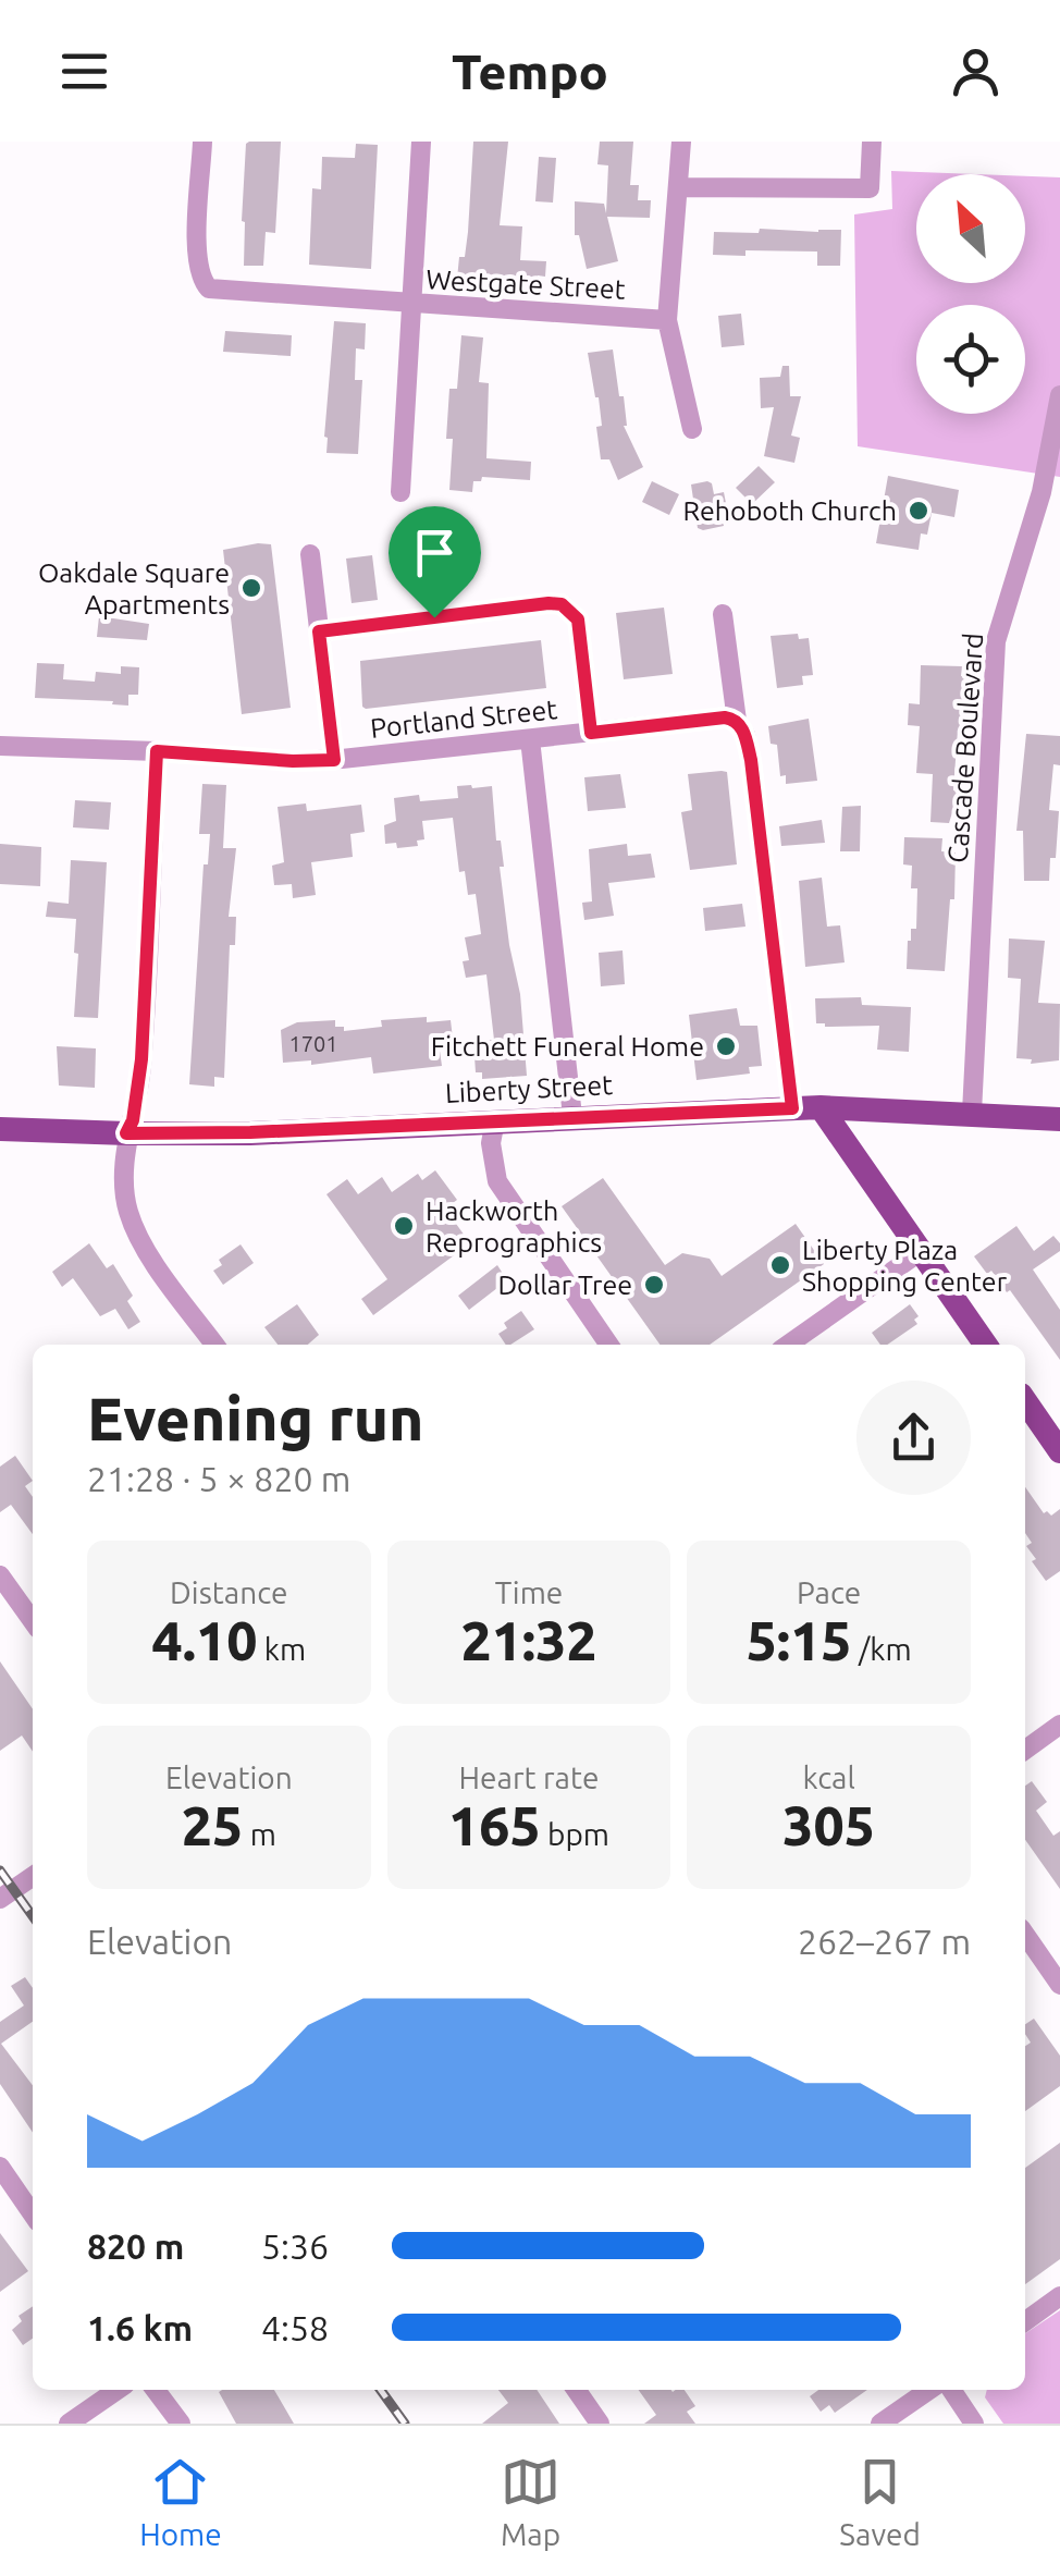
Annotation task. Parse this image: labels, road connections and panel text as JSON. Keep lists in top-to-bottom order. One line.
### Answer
{"streets":{"main road":["Liberty Street"],"street":["Westgate Street","Portland Street","Cascade Boulevard"]},"crossings":[["Cascade Boulevard","Liberty Street"]],"places":["Rehoboth Church","Oakdale Square Apartments","Fitchett Funeral Home","Hackworth Reprographics","Liberty Plaza Shopping Center","Dollar Tree"],"house_numbers":["1701"],"north":"top left","page":{"header":"Tempo","heading":["Evening run","21:28 · 5 × 820 m"],"stats":[["Distance","4.10 km"],["Time","21:32"],["Pace","5:15 /km"],["Elevation","25 m"],["Heart rate","165 bpm"],["kcal","305"]],"chart":["Elevation","262–267 m"],"list":[{"name":"820 m","note":"5:36"},{"name":"1.6 km","note":"4:58"}],"tabs":["Home","Map","Saved"]}}
